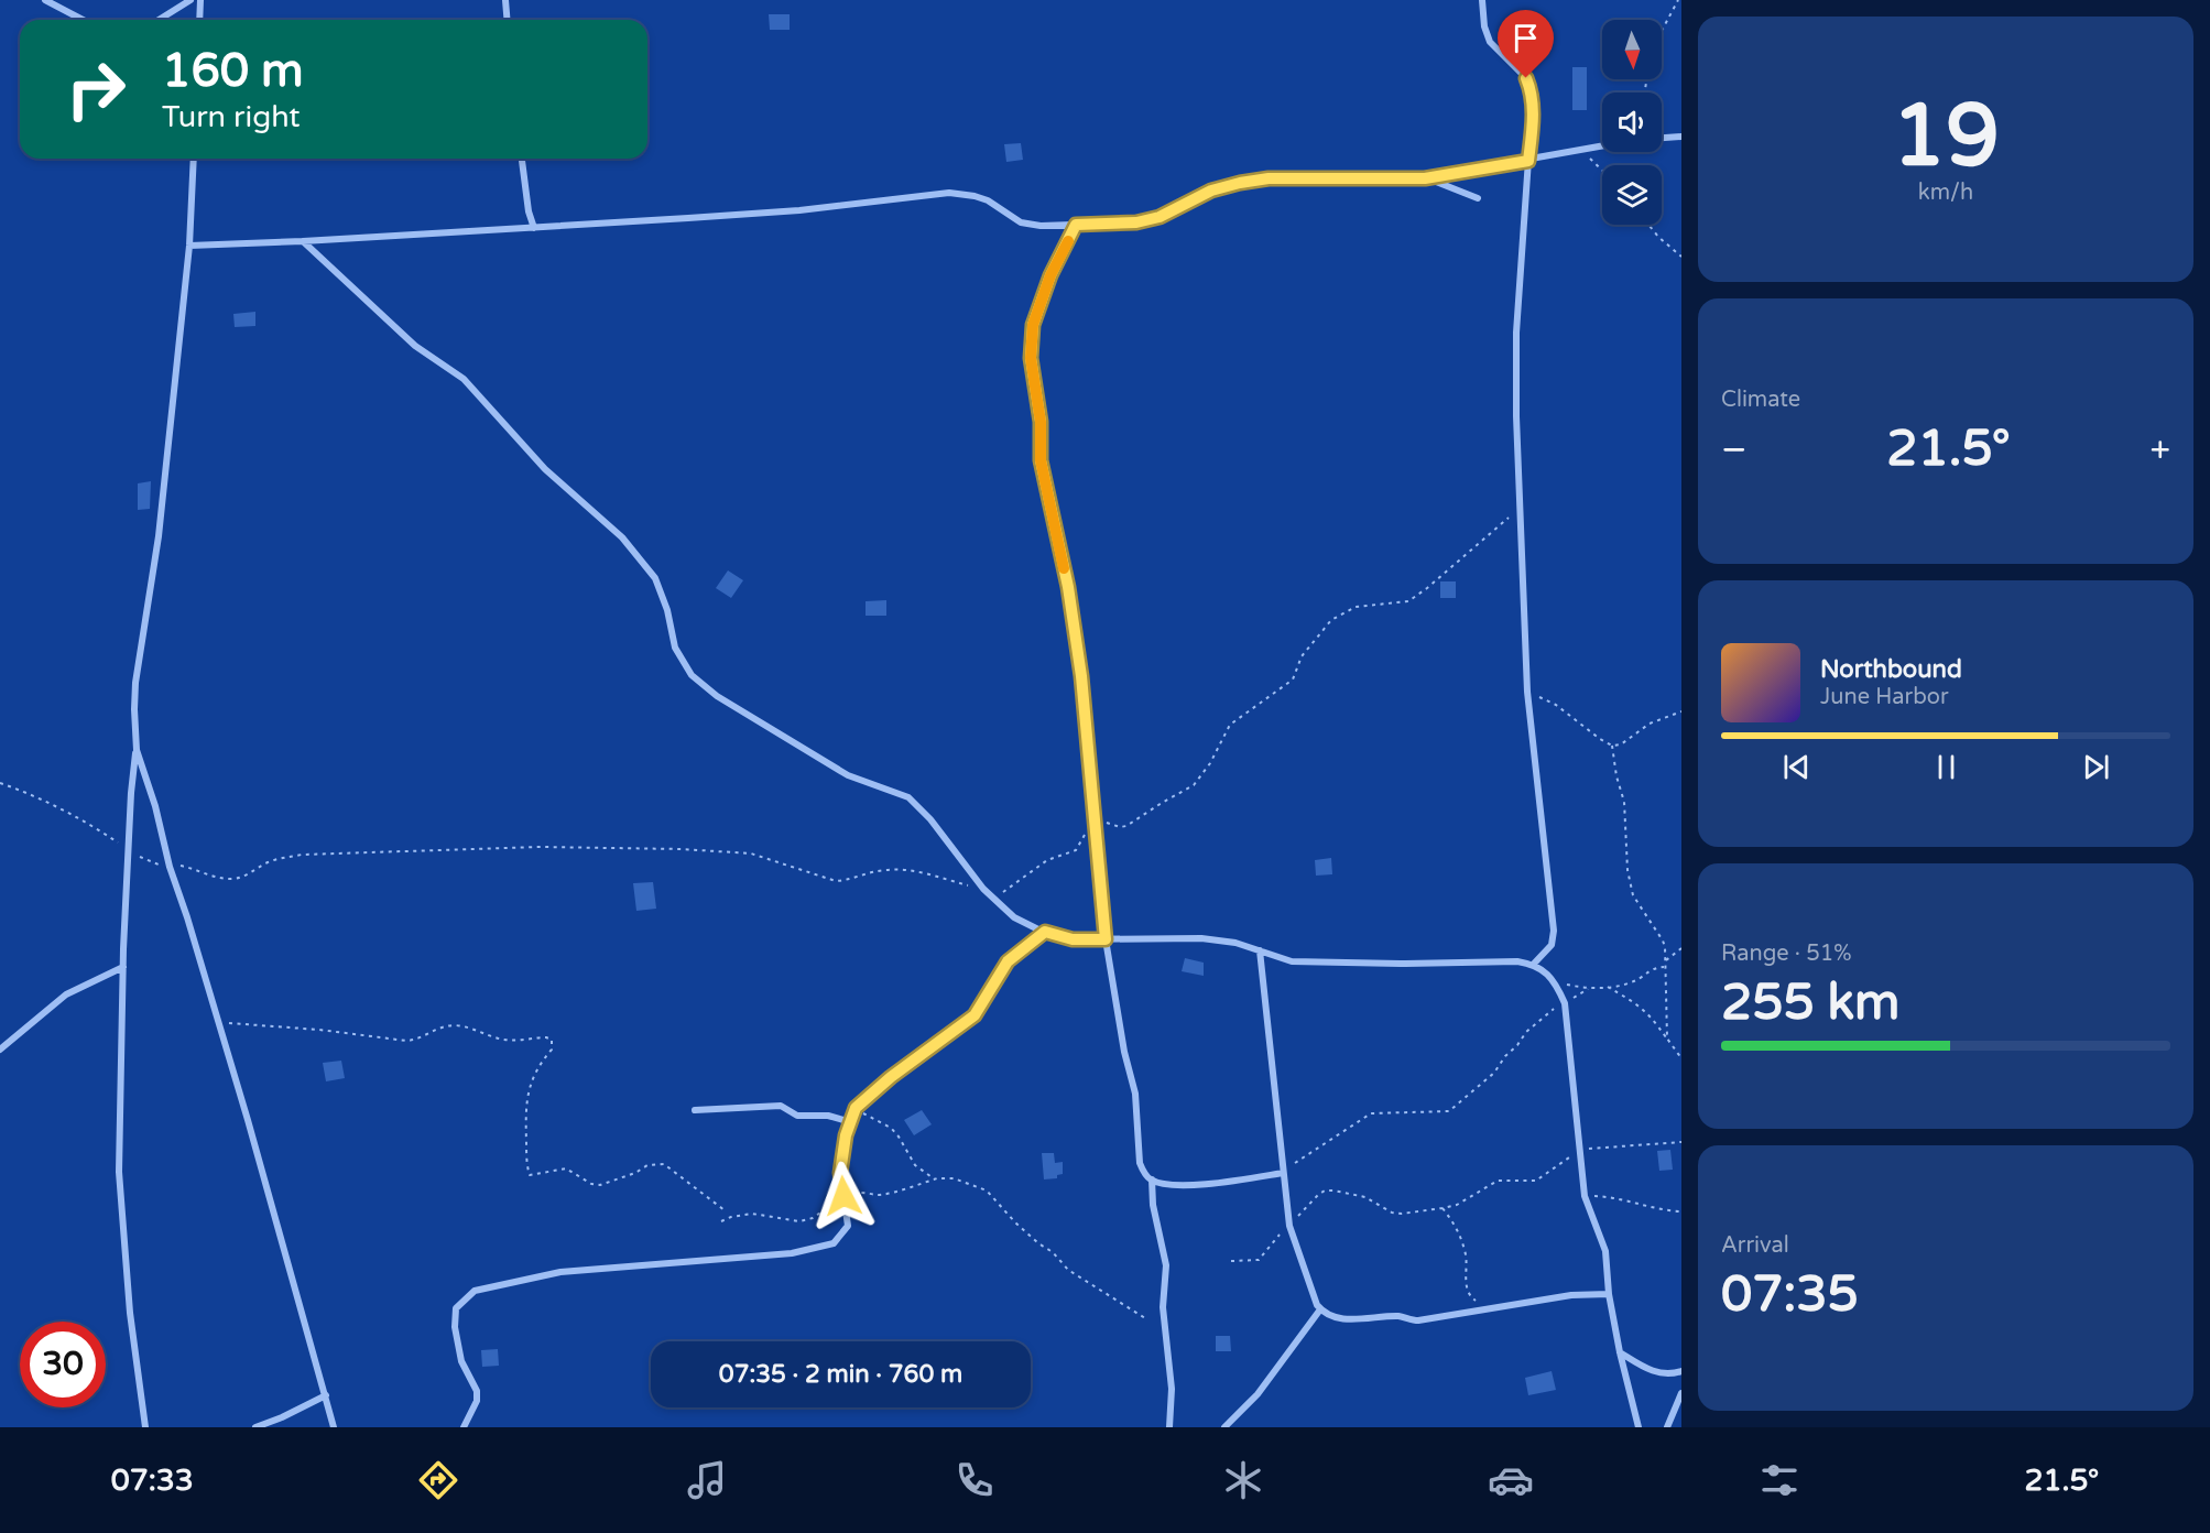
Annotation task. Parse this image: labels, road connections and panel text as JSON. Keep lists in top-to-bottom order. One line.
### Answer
{"north":"bottom","page":{"tile":[["19","km/h"],"Climate",["Range · 51%","255 km"],["Arrival","07:35"]],"turn":["160 m","Turn right"],"heat":["−","21.5°","+"],"song":["Northbound","June Harbor"],"limit":"30","trip":"07:35 · 2 min · 760 m","tabs":["07:33","21.5°"]}}
